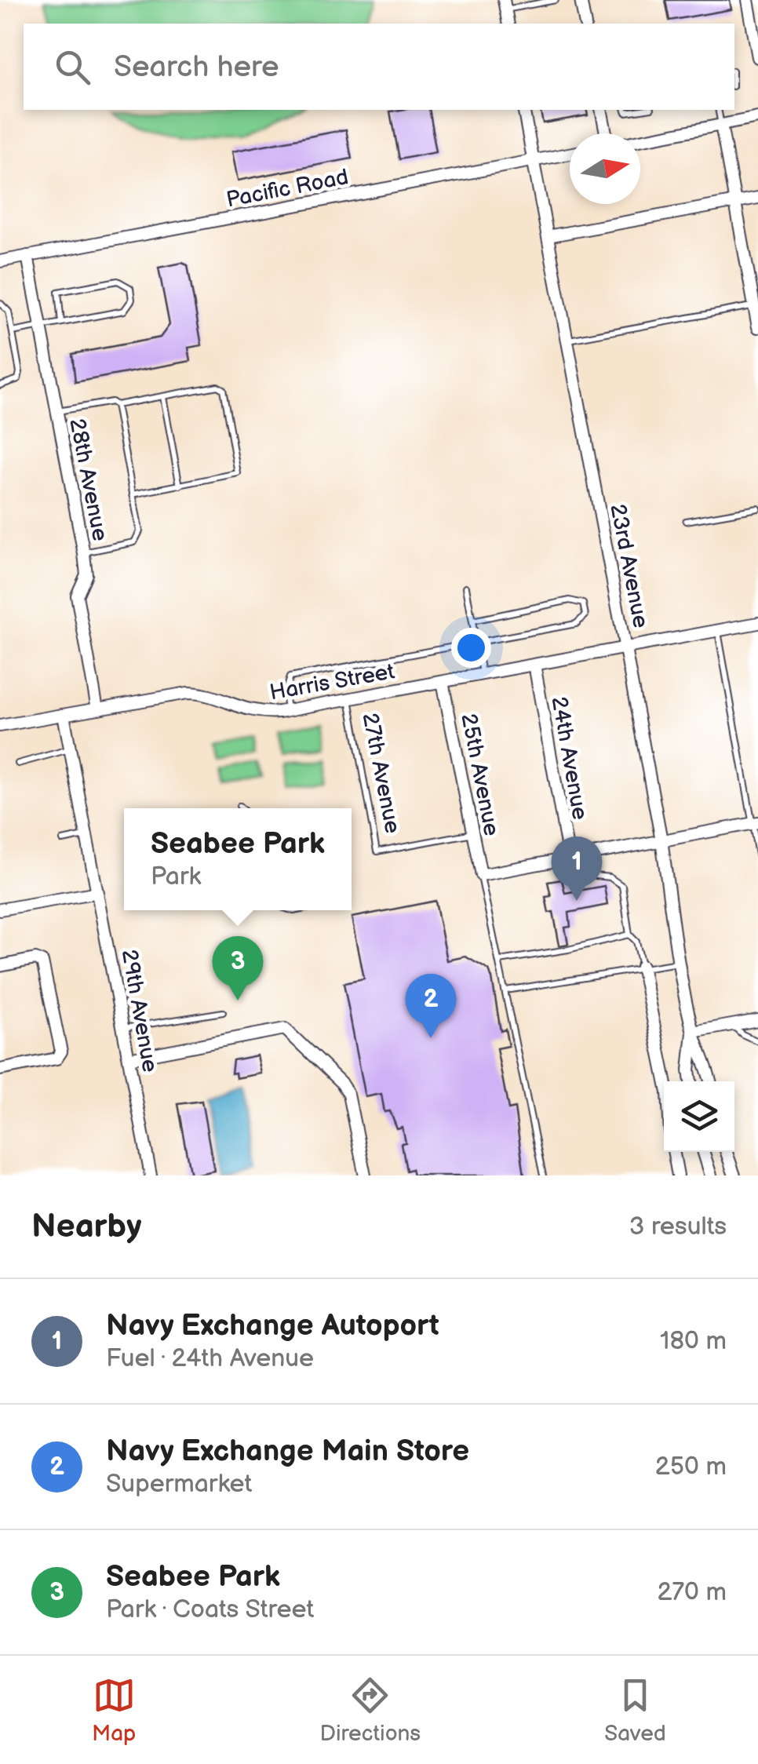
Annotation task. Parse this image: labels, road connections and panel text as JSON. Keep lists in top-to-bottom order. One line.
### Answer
{"streets":{"street":["Pacific Road","28th Avenue","23rd Avenue","Harris Street","24th Avenue","25th Avenue","29th Avenue"],"lane":["27th Avenue"]},"crossings":[["Pacific Road","28th Avenue"],["Pacific Road","23rd Avenue"],["28th Avenue","Harris Street"],["23rd Avenue","Harris Street"],["Harris Street","24th Avenue"],["Harris Street","27th Avenue"],["Harris Street","25th Avenue"],["Harris Street","29th Avenue"],["27th Avenue","25th Avenue"]],"north":"right","page":{"search":"Search here","popup":["Seabee Park","Park"],"pins":["1","3","2"],"heading":["Nearby","3 results"],"list":[{"mark":"1","name":"Navy Exchange Autoport","note":"Fuel · 24th Avenue","value":"180 m"},{"mark":"2","name":"Navy Exchange Main Store","note":"Supermarket","value":"250 m"},{"mark":"3","name":"Seabee Park","note":"Park · Coats Street","value":"270 m"}],"nav":["Map","Directions","Saved"]}}
